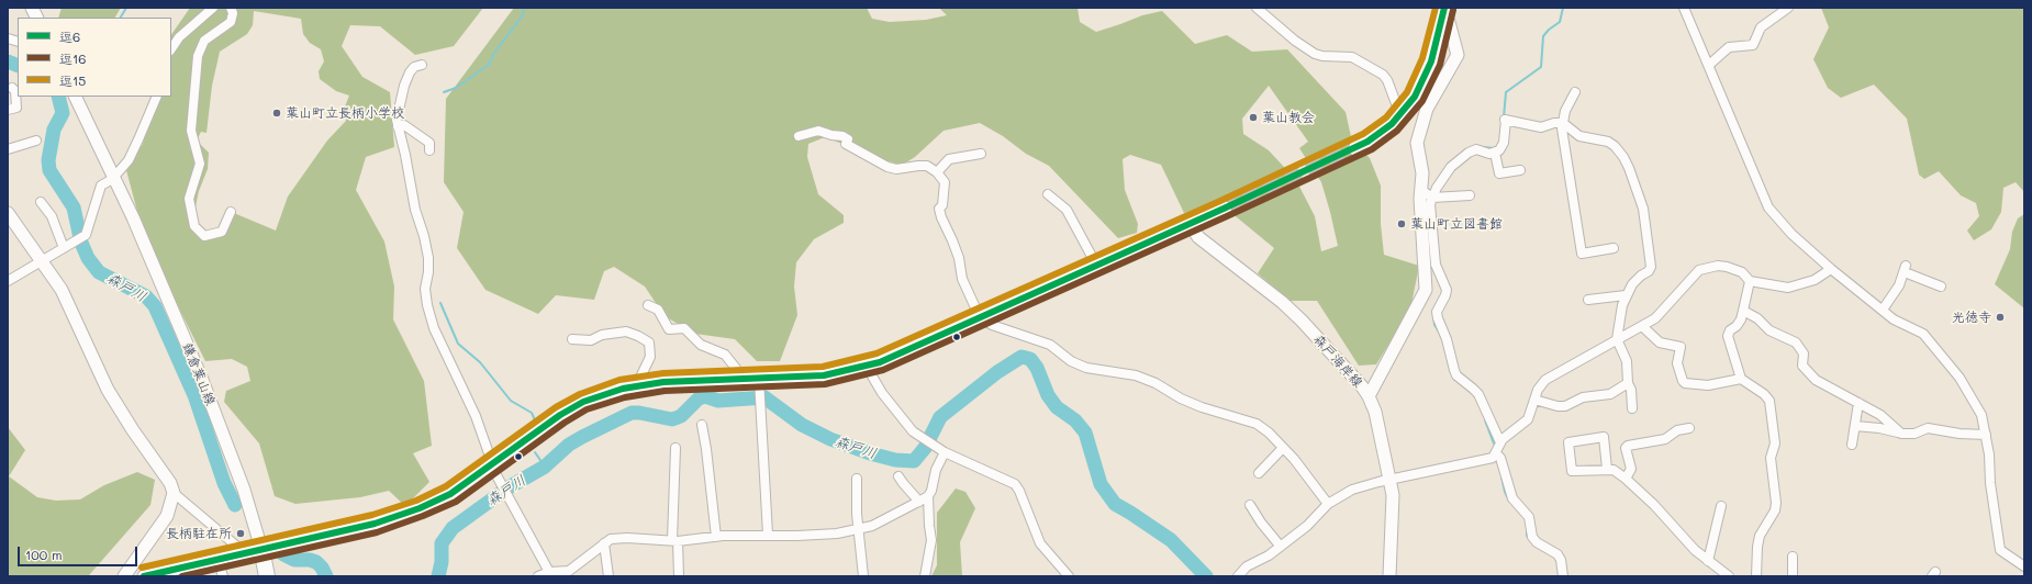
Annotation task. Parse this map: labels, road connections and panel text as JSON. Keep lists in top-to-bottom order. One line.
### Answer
{"streets":{"main road":["森戸海岸線","鎌倉葉山線"]},"water":["森戸川"],"places":["葉山町立長柄小学校","葉山教会","葉山町立図書館","光徳寺","長柄駐在所"],"lines":["transit line 逗6","transit line 逗15","transit line 逗16"],"legend":["逗6","逗16","逗15"],"scale_bar":"100 m"}
